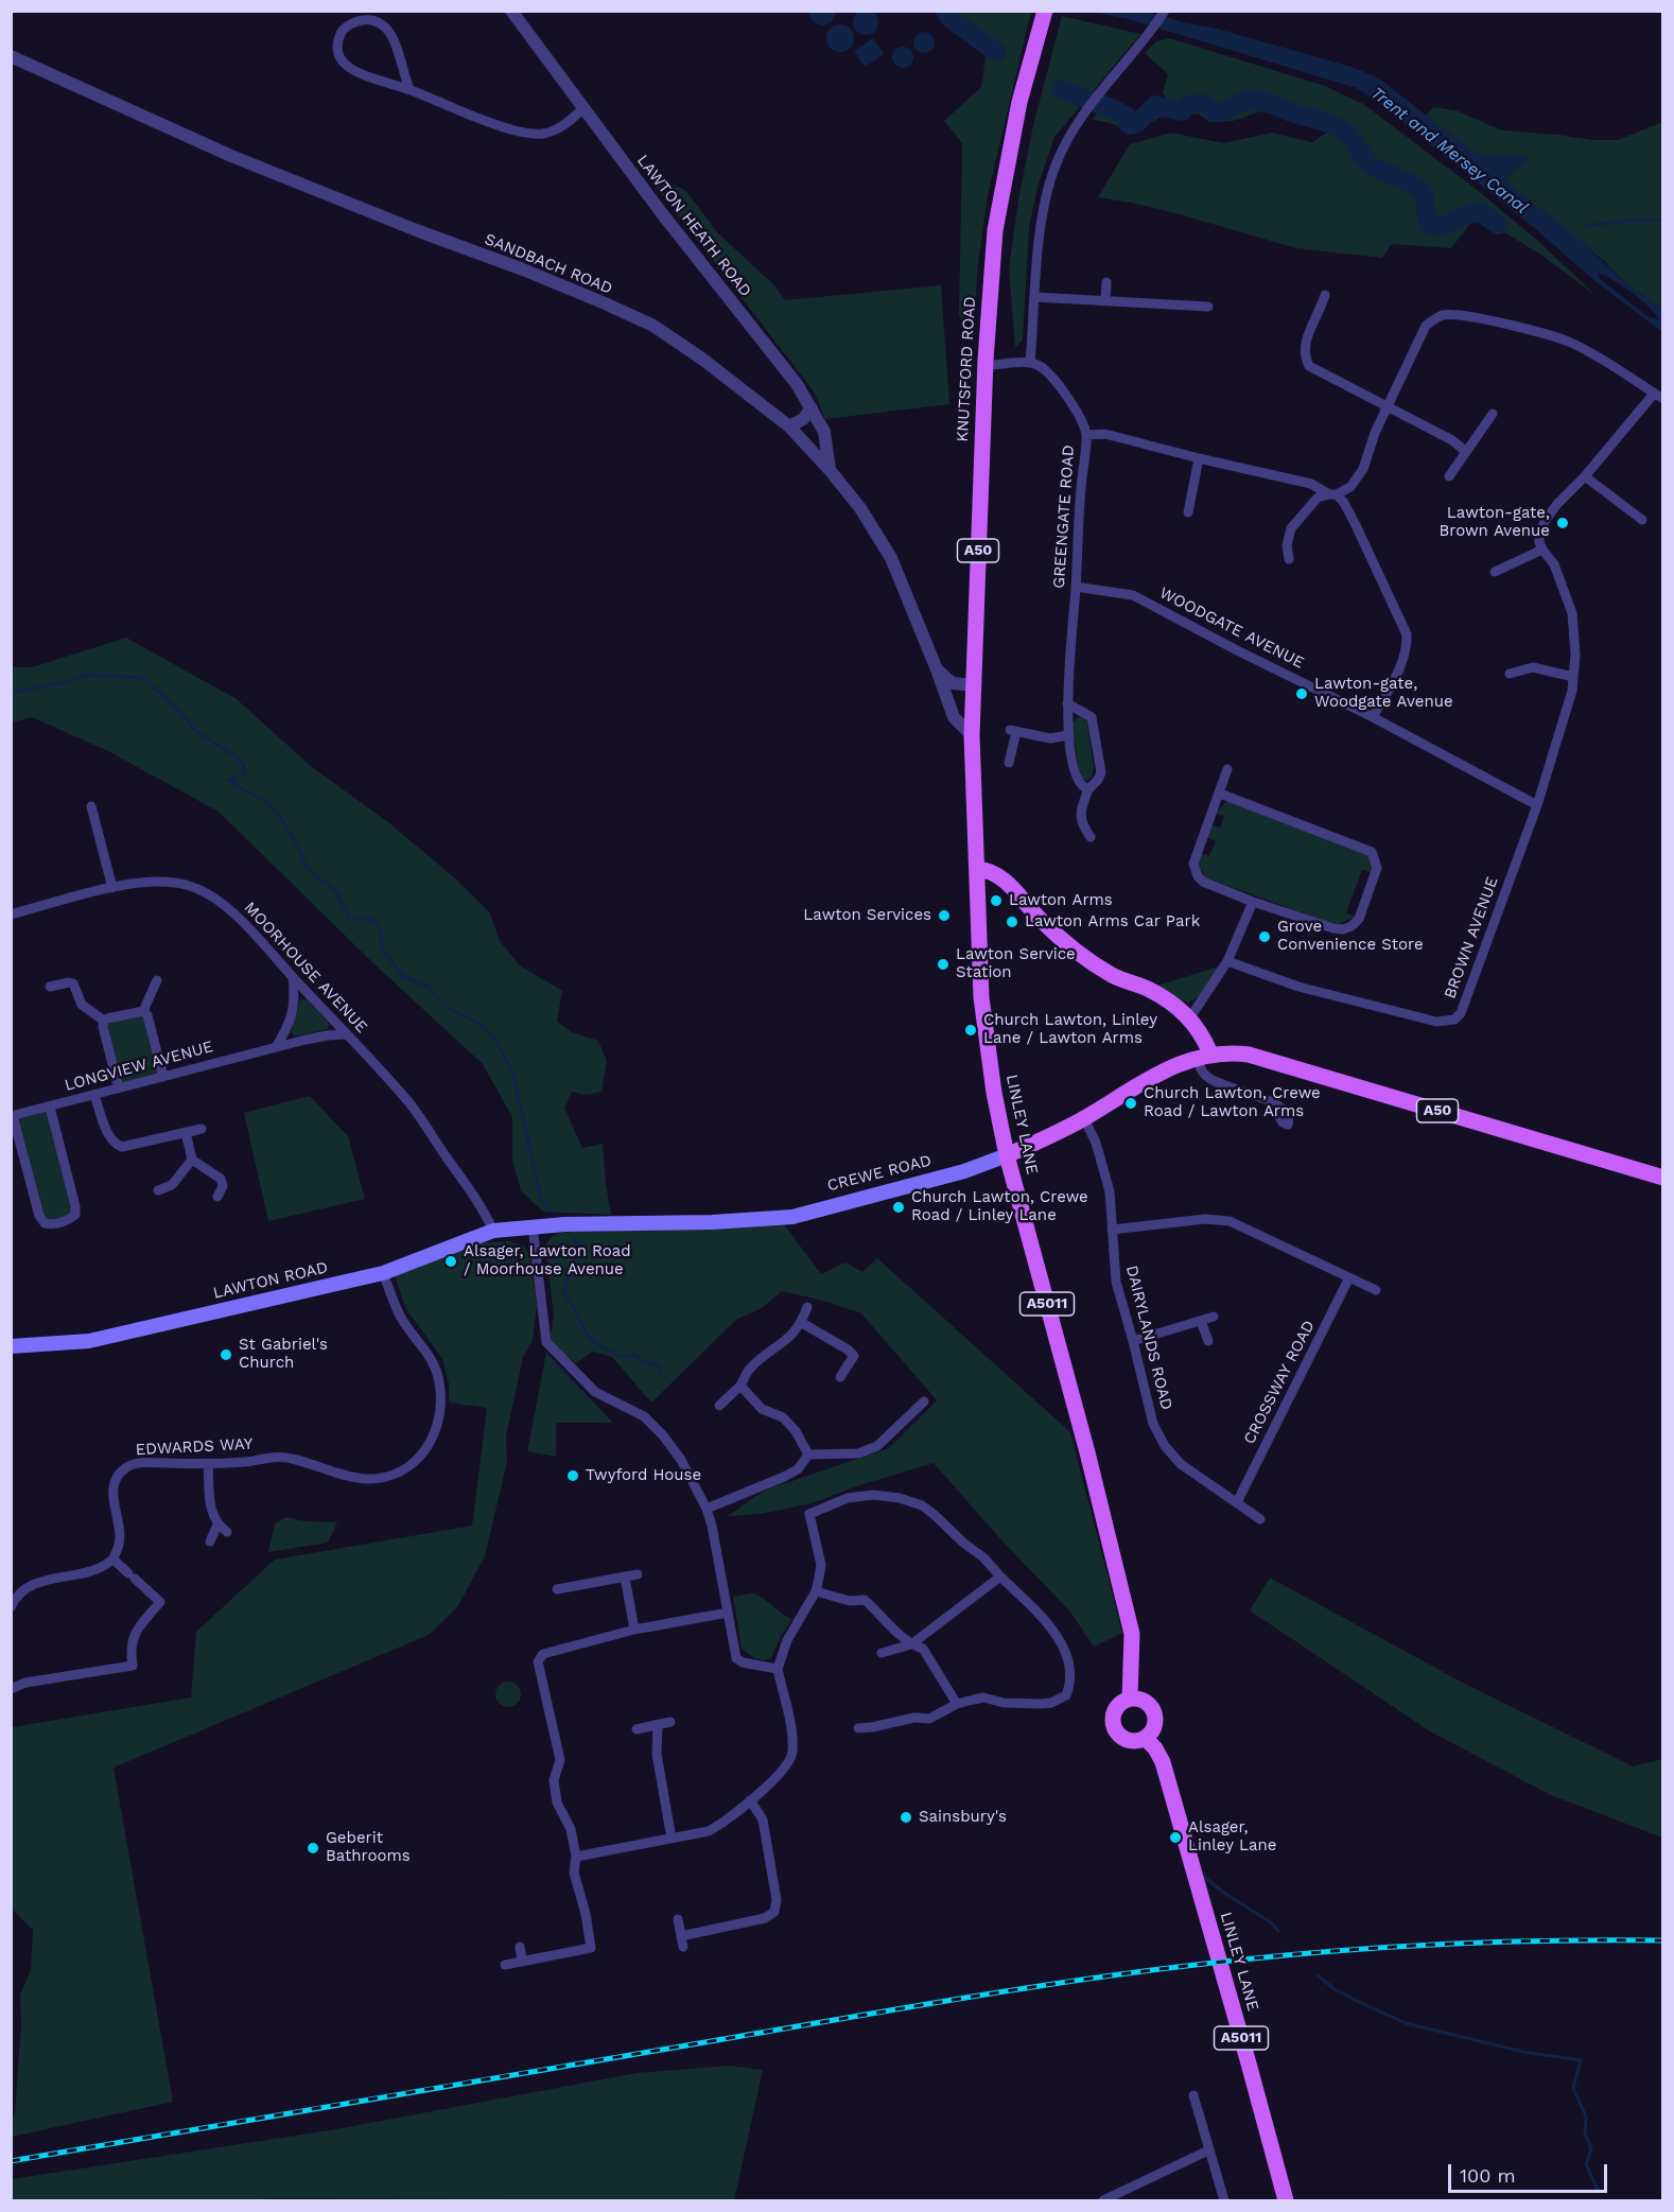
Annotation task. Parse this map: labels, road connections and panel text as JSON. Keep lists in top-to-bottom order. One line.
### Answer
{"streets":{"main road":["KNUTSFORD ROAD","A50","LINLEY LANE","CREWE ROAD","LAWTON ROAD","A5011"],"street":["LAWTON HEATH ROAD","SANDBACH ROAD","GREENGATE ROAD","WOODGATE AVENUE","BROWN AVENUE","MOORHOUSE AVENUE","LONGVIEW AVENUE","DAIRYLANDS ROAD","CROSSWAY ROAD","EDWARDS WAY"]},"crossings":[["LAWTON HEATH ROAD","SANDBACH ROAD"],["SANDBACH ROAD","KNUTSFORD ROAD"],["SANDBACH ROAD","LINLEY LANE"],["KNUTSFORD ROAD","LINLEY LANE"],["GREENGATE ROAD","WOODGATE AVENUE"],["A50","CREWE ROAD"],["WOODGATE AVENUE","BROWN AVENUE"],["MOORHOUSE AVENUE","LONGVIEW AVENUE"],["MOORHOUSE AVENUE","LAWTON ROAD"],["LINLEY LANE","CREWE ROAD"],["CREWE ROAD","LAWTON ROAD"],["CREWE ROAD","DAIRYLANDS ROAD"],["LAWTON ROAD","EDWARDS WAY"],["DAIRYLANDS ROAD","CROSSWAY ROAD"]],"water":["Trent and Mersey Canal"],"places":["Lawton-gate, Brown Avenue","Lawton-gate, Woodgate Avenue","Lawton Arms","Lawton Services","Lawton Arms Car Park","Grove Convenience Store","Lawton Service Station","Church Lawton, Linley Lane / Lawton Arms","Church Lawton, Crewe Road / Lawton Arms","Church Lawton, Crewe Road / Linley Lane","Alsager, Lawton Road / Moorhouse Avenue","St Gabriel's Church","Twyford House","Sainsbury's","Alsager, Linley Lane","Geberit Bathrooms"],"scale_bar":"100 m"}
